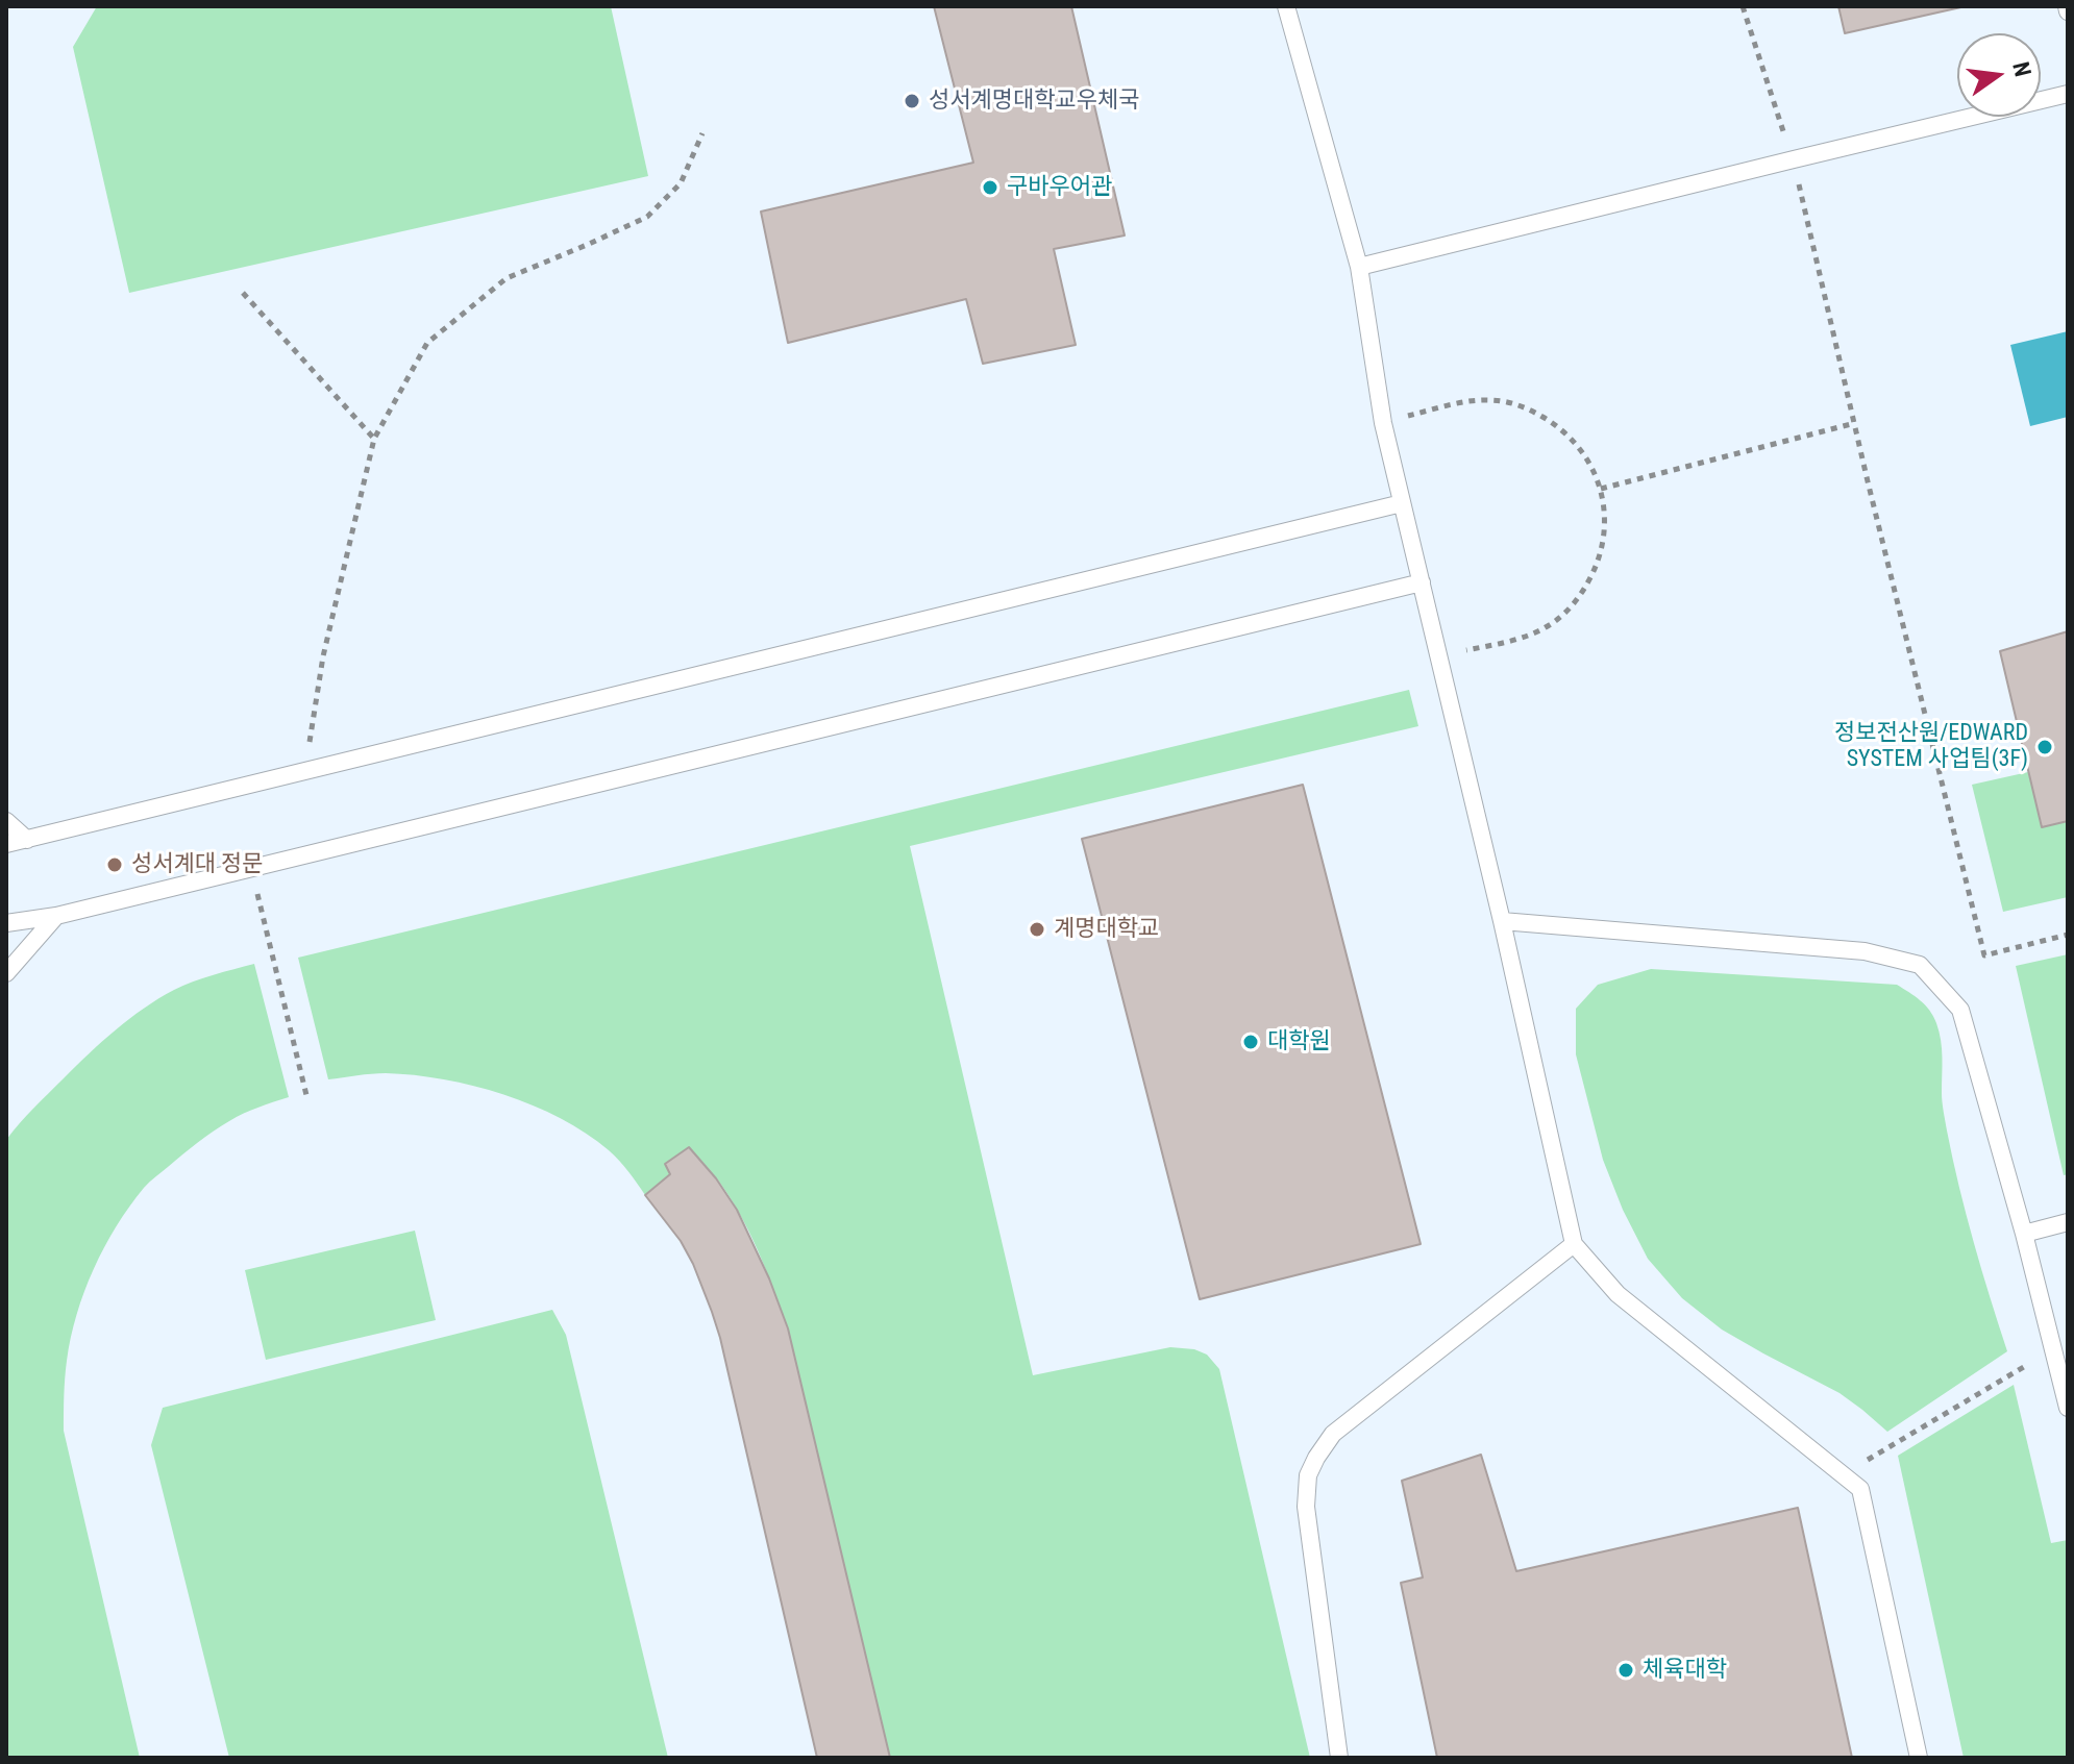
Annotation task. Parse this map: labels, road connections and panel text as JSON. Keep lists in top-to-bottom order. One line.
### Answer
{"places":["성서계명대학교우체국","구바우어관","정보전산원/EDWARD SYSTEM 사업팀(3F)","성서계대 정문","계명대학교","대학원","체육대학"],"north":"right"}
